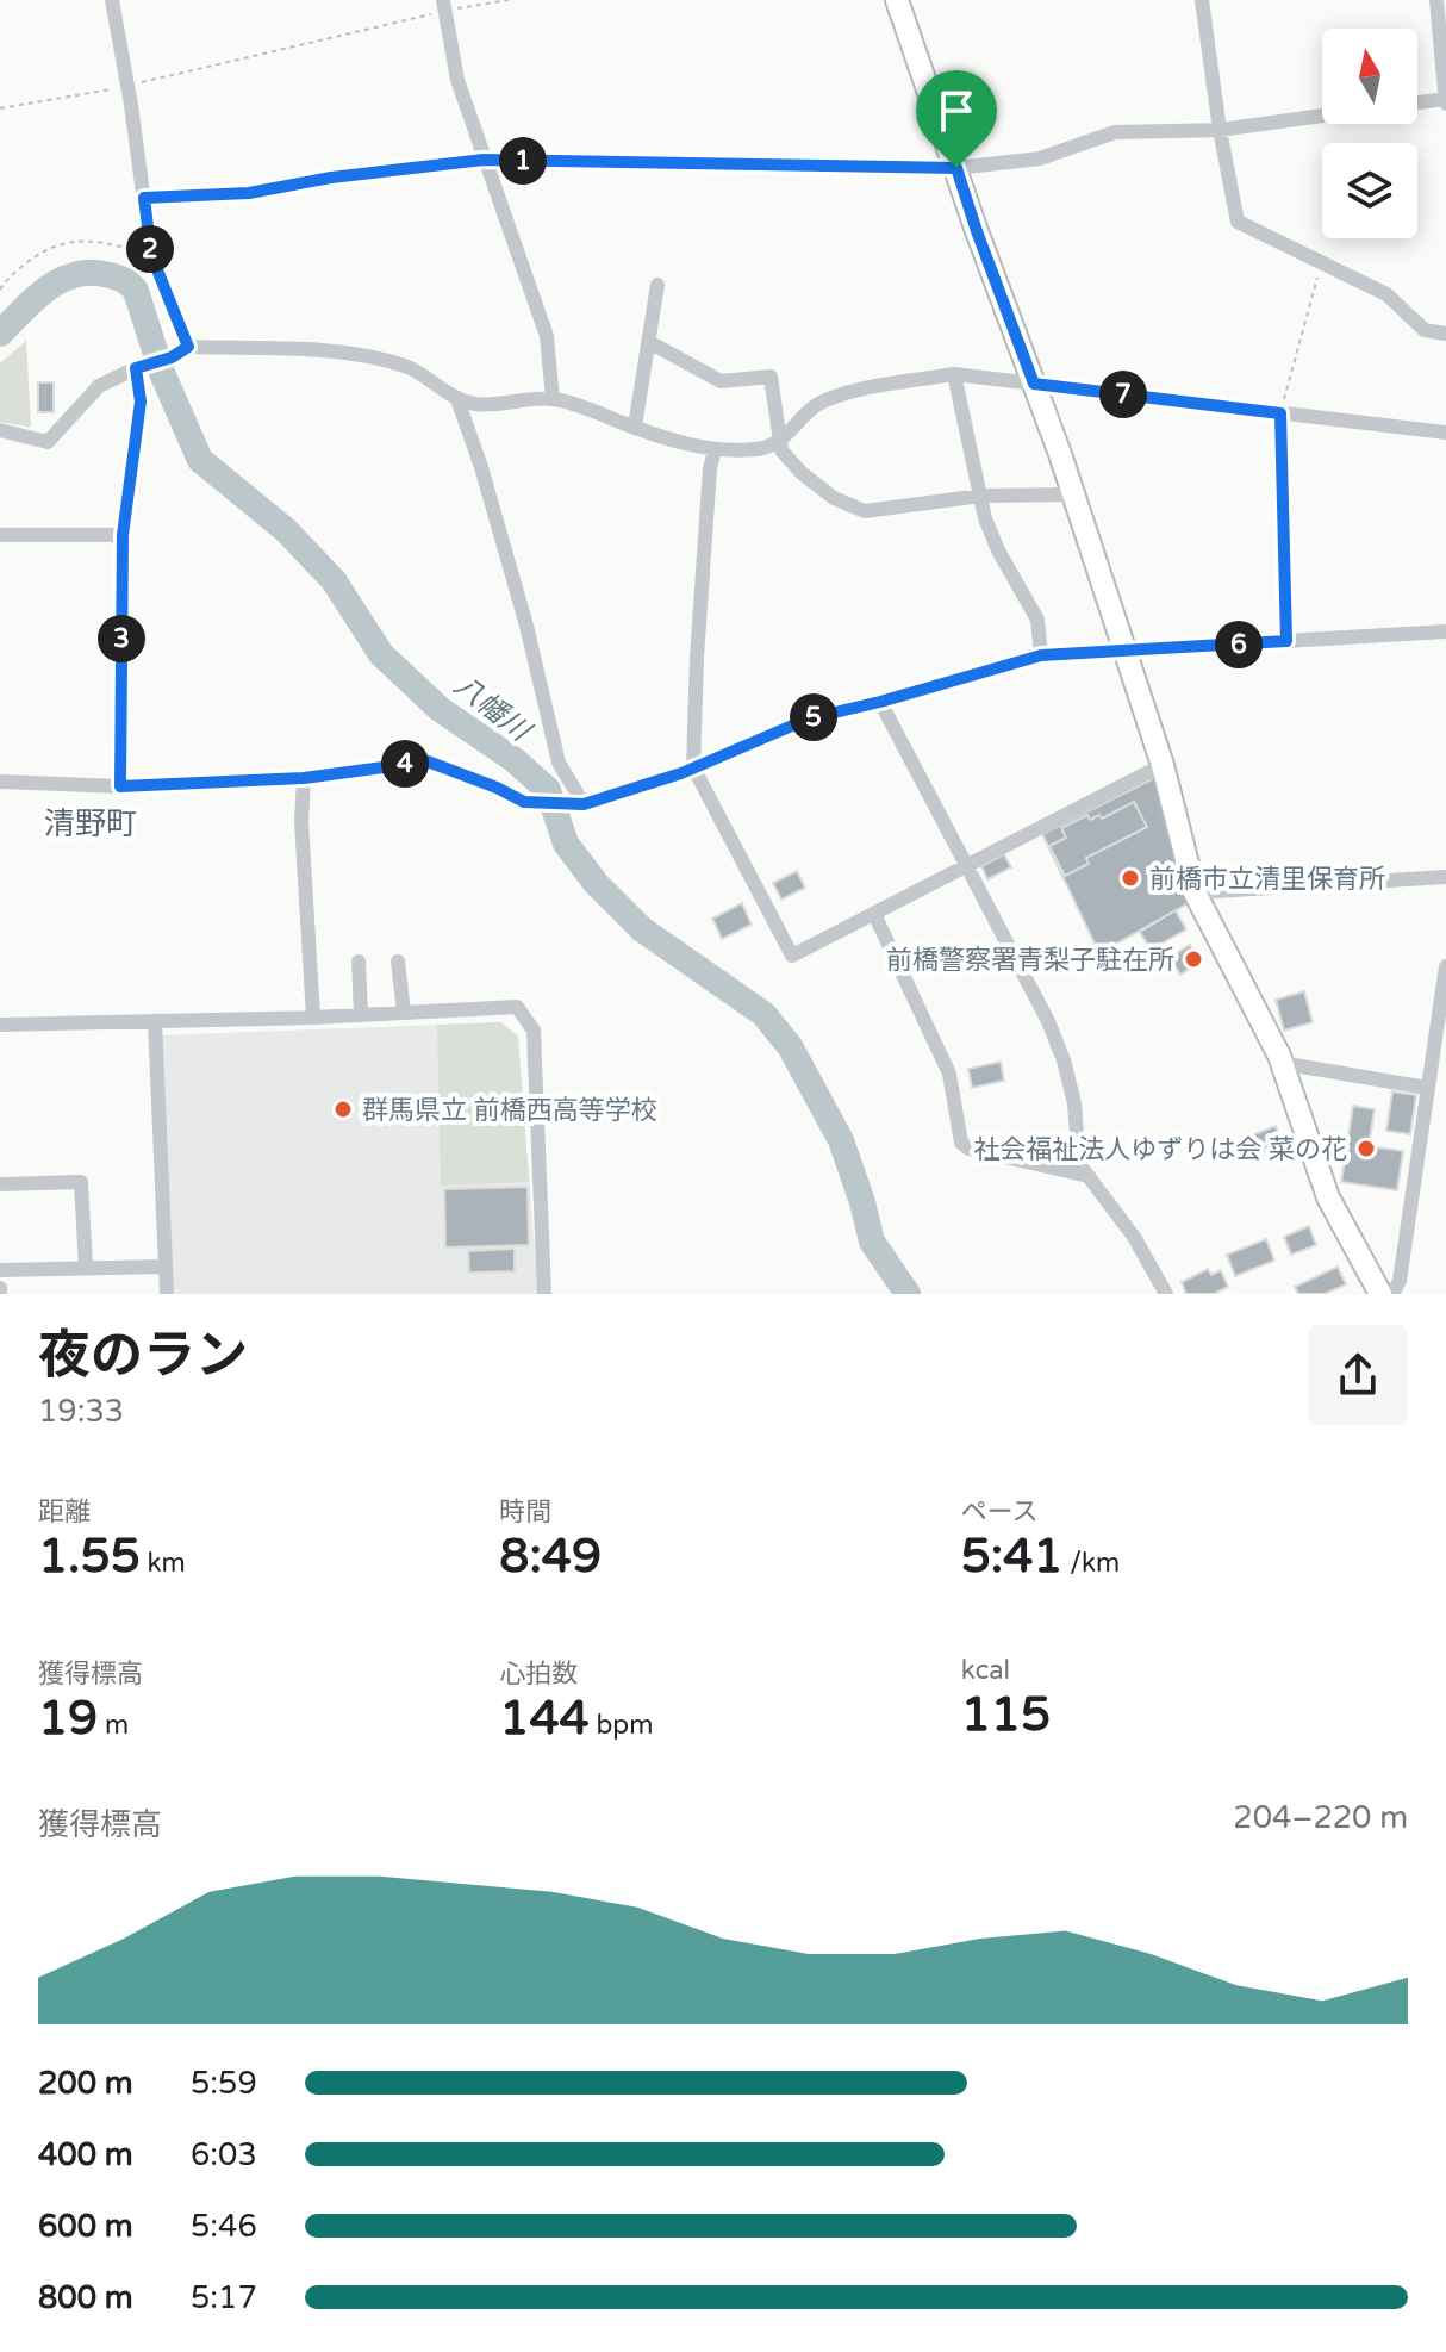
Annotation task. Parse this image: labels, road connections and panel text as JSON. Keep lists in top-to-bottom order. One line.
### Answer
{"districts":["清野町"],"water":["八幡川"],"places":["前橋市立清里保育所","前橋警察署青梨子駐在所","群馬県立 前橋西高等学校","社会福祉法人ゆずりは会 菜の花"],"north":"top","page":{"pins":["1","2","7","3","6","5","4"],"heading":["夜のラン","19:33"],"stats":[["距離","1.55 km"],["時間","8:49"],["ペース","5:41 /km"],["獲得標高","19 m"],["心拍数","144 bpm"],["kcal","115"]],"chart":["獲得標高","204–220 m"],"list":[{"name":"200 m","note":"5:59"},{"name":"400 m","note":"6:03"},{"name":"600 m","note":"5:46"},{"name":"800 m","note":"5:17"}]}}
